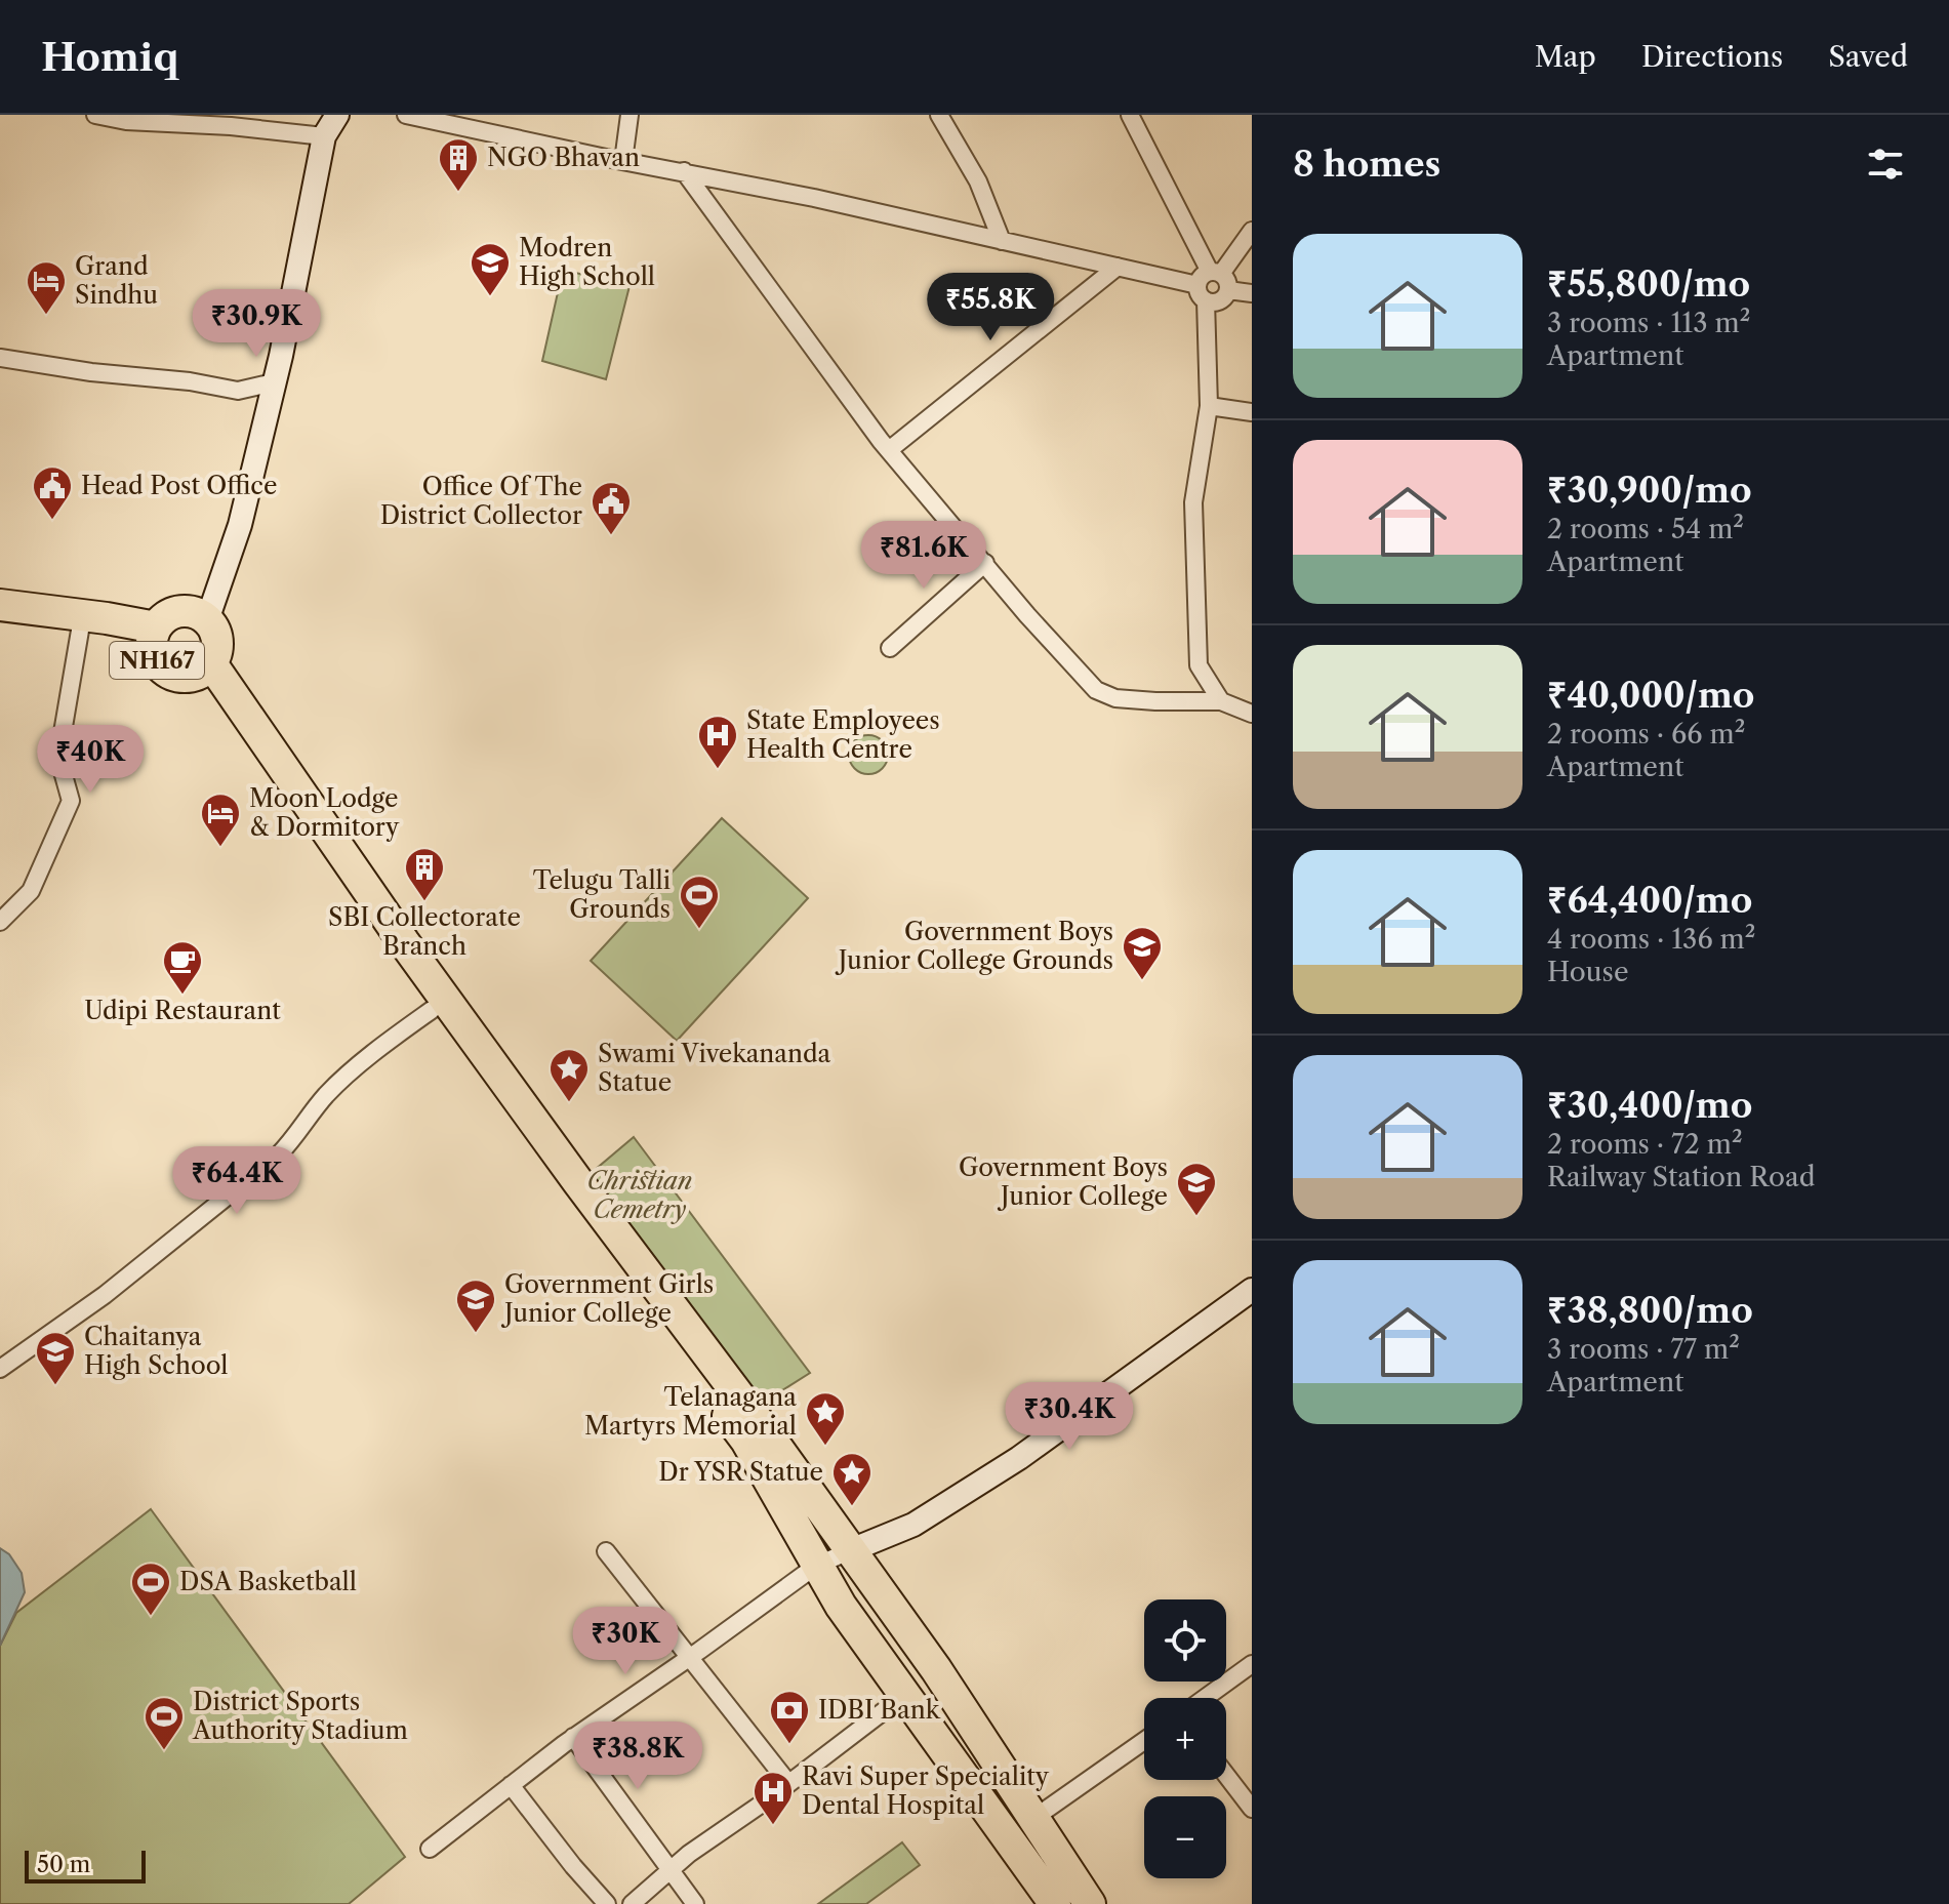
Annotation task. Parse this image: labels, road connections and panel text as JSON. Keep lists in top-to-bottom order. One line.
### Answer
{"streets":{"highway":["NH167"]},"parks":["Christian Cemetry"],"places":{"building":["NGO Bhavan","SBI Collectorate Branch"],"school or university":["Modren High Scholl","Government Boys Junior College Grounds","Government Boys Junior College","Government Girls Junior College","Chaitanya High School"],"hotel":["Grand Sindhu","Moon Lodge & Dormitory"],"public building":["Head Post Office","Office Of The District Collector"],"hospital":["State Employees Health Centre","Ravi Super Speciality Dental Hospital"],"sports":["Telugu Talli Grounds","DSA Basketball","District Sports Authority Stadium"],"cafe":["Udipi Restaurant"],"place":["Swami Vivekananda Statue","Telanagana Martyrs Memorial","Dr YSR Statue"],"bank":["IDBI Bank"]},"scale_bar":"50 m","page":{"header":"Homiq","nav":["Map","Directions","Saved"],"heading":"8 homes","list":[{"name":"₹55,800/mo","note":"3 rooms · 113 m² · Apartment"},{"name":"₹30,900/mo","note":"2 rooms · 54 m² · Apartment"},{"name":"₹40,000/mo","note":"2 rooms · 66 m² · Apartment"},{"name":"₹64,400/mo","note":"4 rooms · 136 m² · House"},{"name":"₹30,400/mo","note":"2 rooms · 72 m² · Railway Station Road"},{"name":"₹38,800/mo","note":"3 rooms · 77 m² · Apartment"}],"price":["₹55.8K","₹30.9K","₹81.6K","₹40K","₹64.4K","₹30.4K","₹30K","₹38.8K"],"map_buttons":["+","−"],"scale":"50 m"}}
